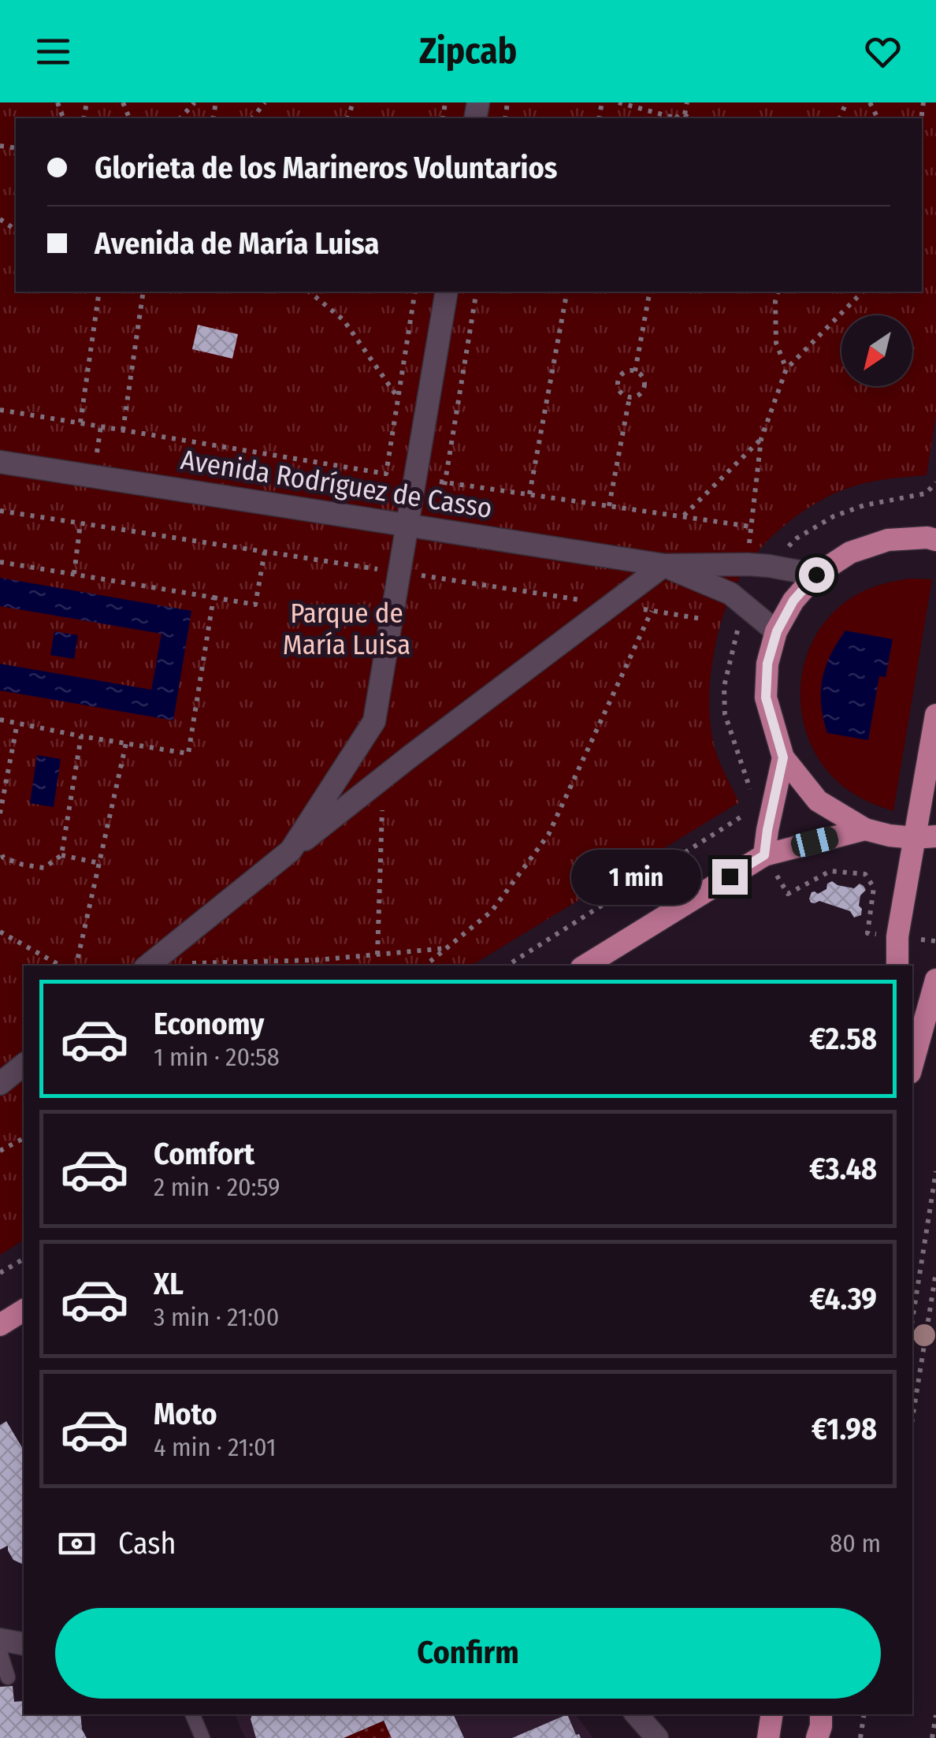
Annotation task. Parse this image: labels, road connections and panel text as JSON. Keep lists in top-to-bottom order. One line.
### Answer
{"streets":{"street":["Avenida Rodríguez de Casso"]},"parks":["Parque de María Luisa"],"north":"bottom left","page":{"header":"Zipcab","banner":["Glorieta de los Marineros Voluntarios","Avenida de María Luisa"],"bubble":"1 min","list":[{"name":"Economy","note":"1 min · 20:58","value":"€2.58"},{"name":"Comfort","note":"2 min · 20:59","value":"€3.48"},{"name":"XL","note":"3 min · 21:00","value":"€4.39"},{"name":"Moto","note":"4 min · 21:01","value":"€1.98"}],"pay":["Cash","80 m"],"buttons":"Confirm"}}
